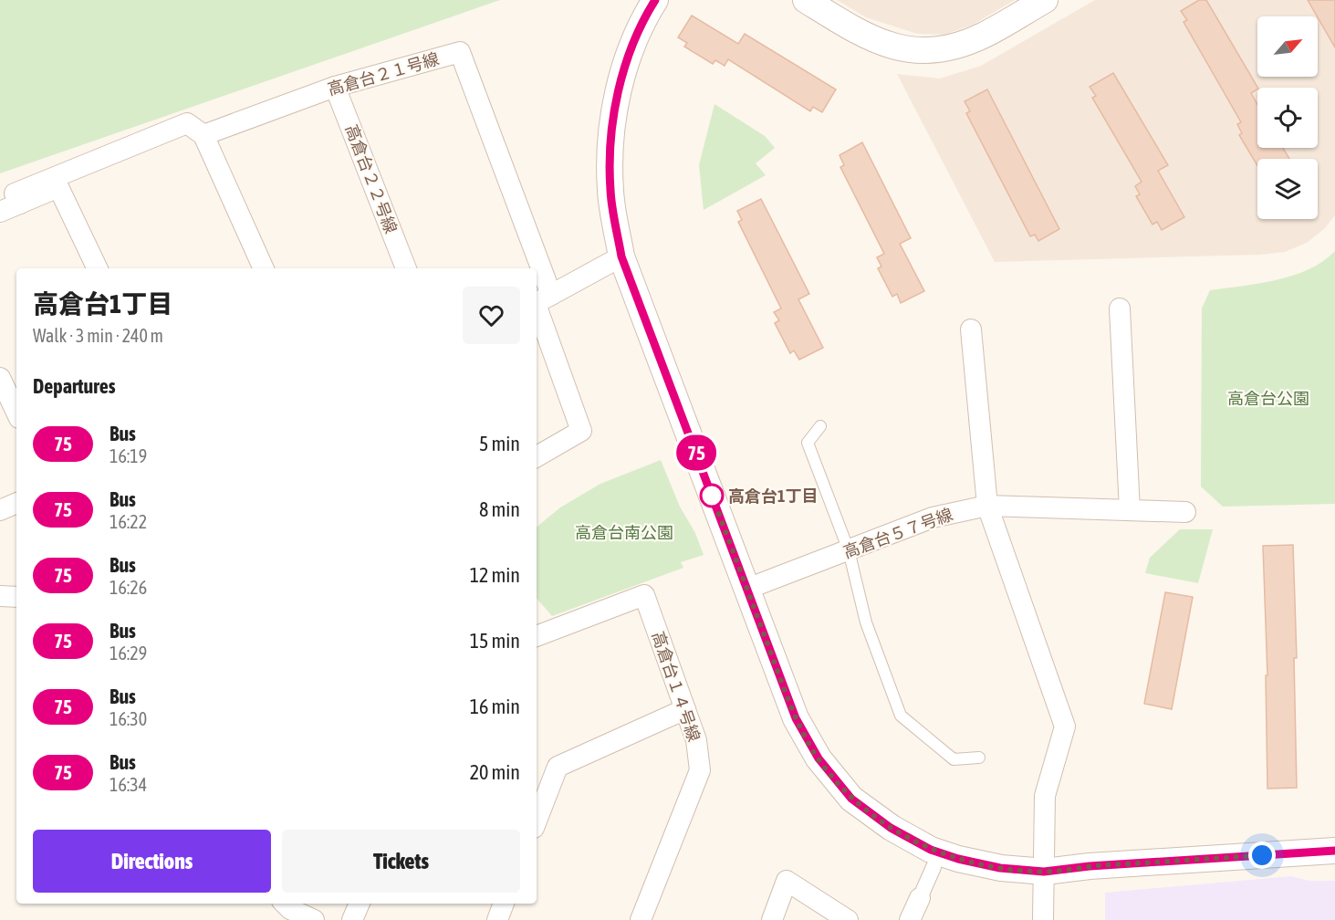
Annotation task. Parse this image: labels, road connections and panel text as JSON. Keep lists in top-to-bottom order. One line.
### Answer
{"streets":{"street":["高倉台２１号線","高倉台２２号線","高倉台５７号線","高倉台１４号線"]},"crossings":[["高倉台２１号線","高倉台２２号線"]],"parks":["高倉台公園","高倉台南公園"],"places":["高倉台1丁目"],"lines":["bus line 75"],"north":"top right","page":{"on_map":"75","heading":[["高倉台1丁目","Walk · 3 min · 240 m"],"Departures"],"list":[{"mark":"75","name":"Bus","note":"16:19","value":"5 min"},{"mark":"75","name":"Bus","note":"16:22","value":"8 min"},{"mark":"75","name":"Bus","note":"16:26","value":"12 min"},{"mark":"75","name":"Bus","note":"16:29","value":"15 min"},{"mark":"75","name":"Bus","note":"16:30","value":"16 min"},{"mark":"75","name":"Bus","note":"16:34","value":"20 min"}],"buttons":["Directions","Tickets"]}}
